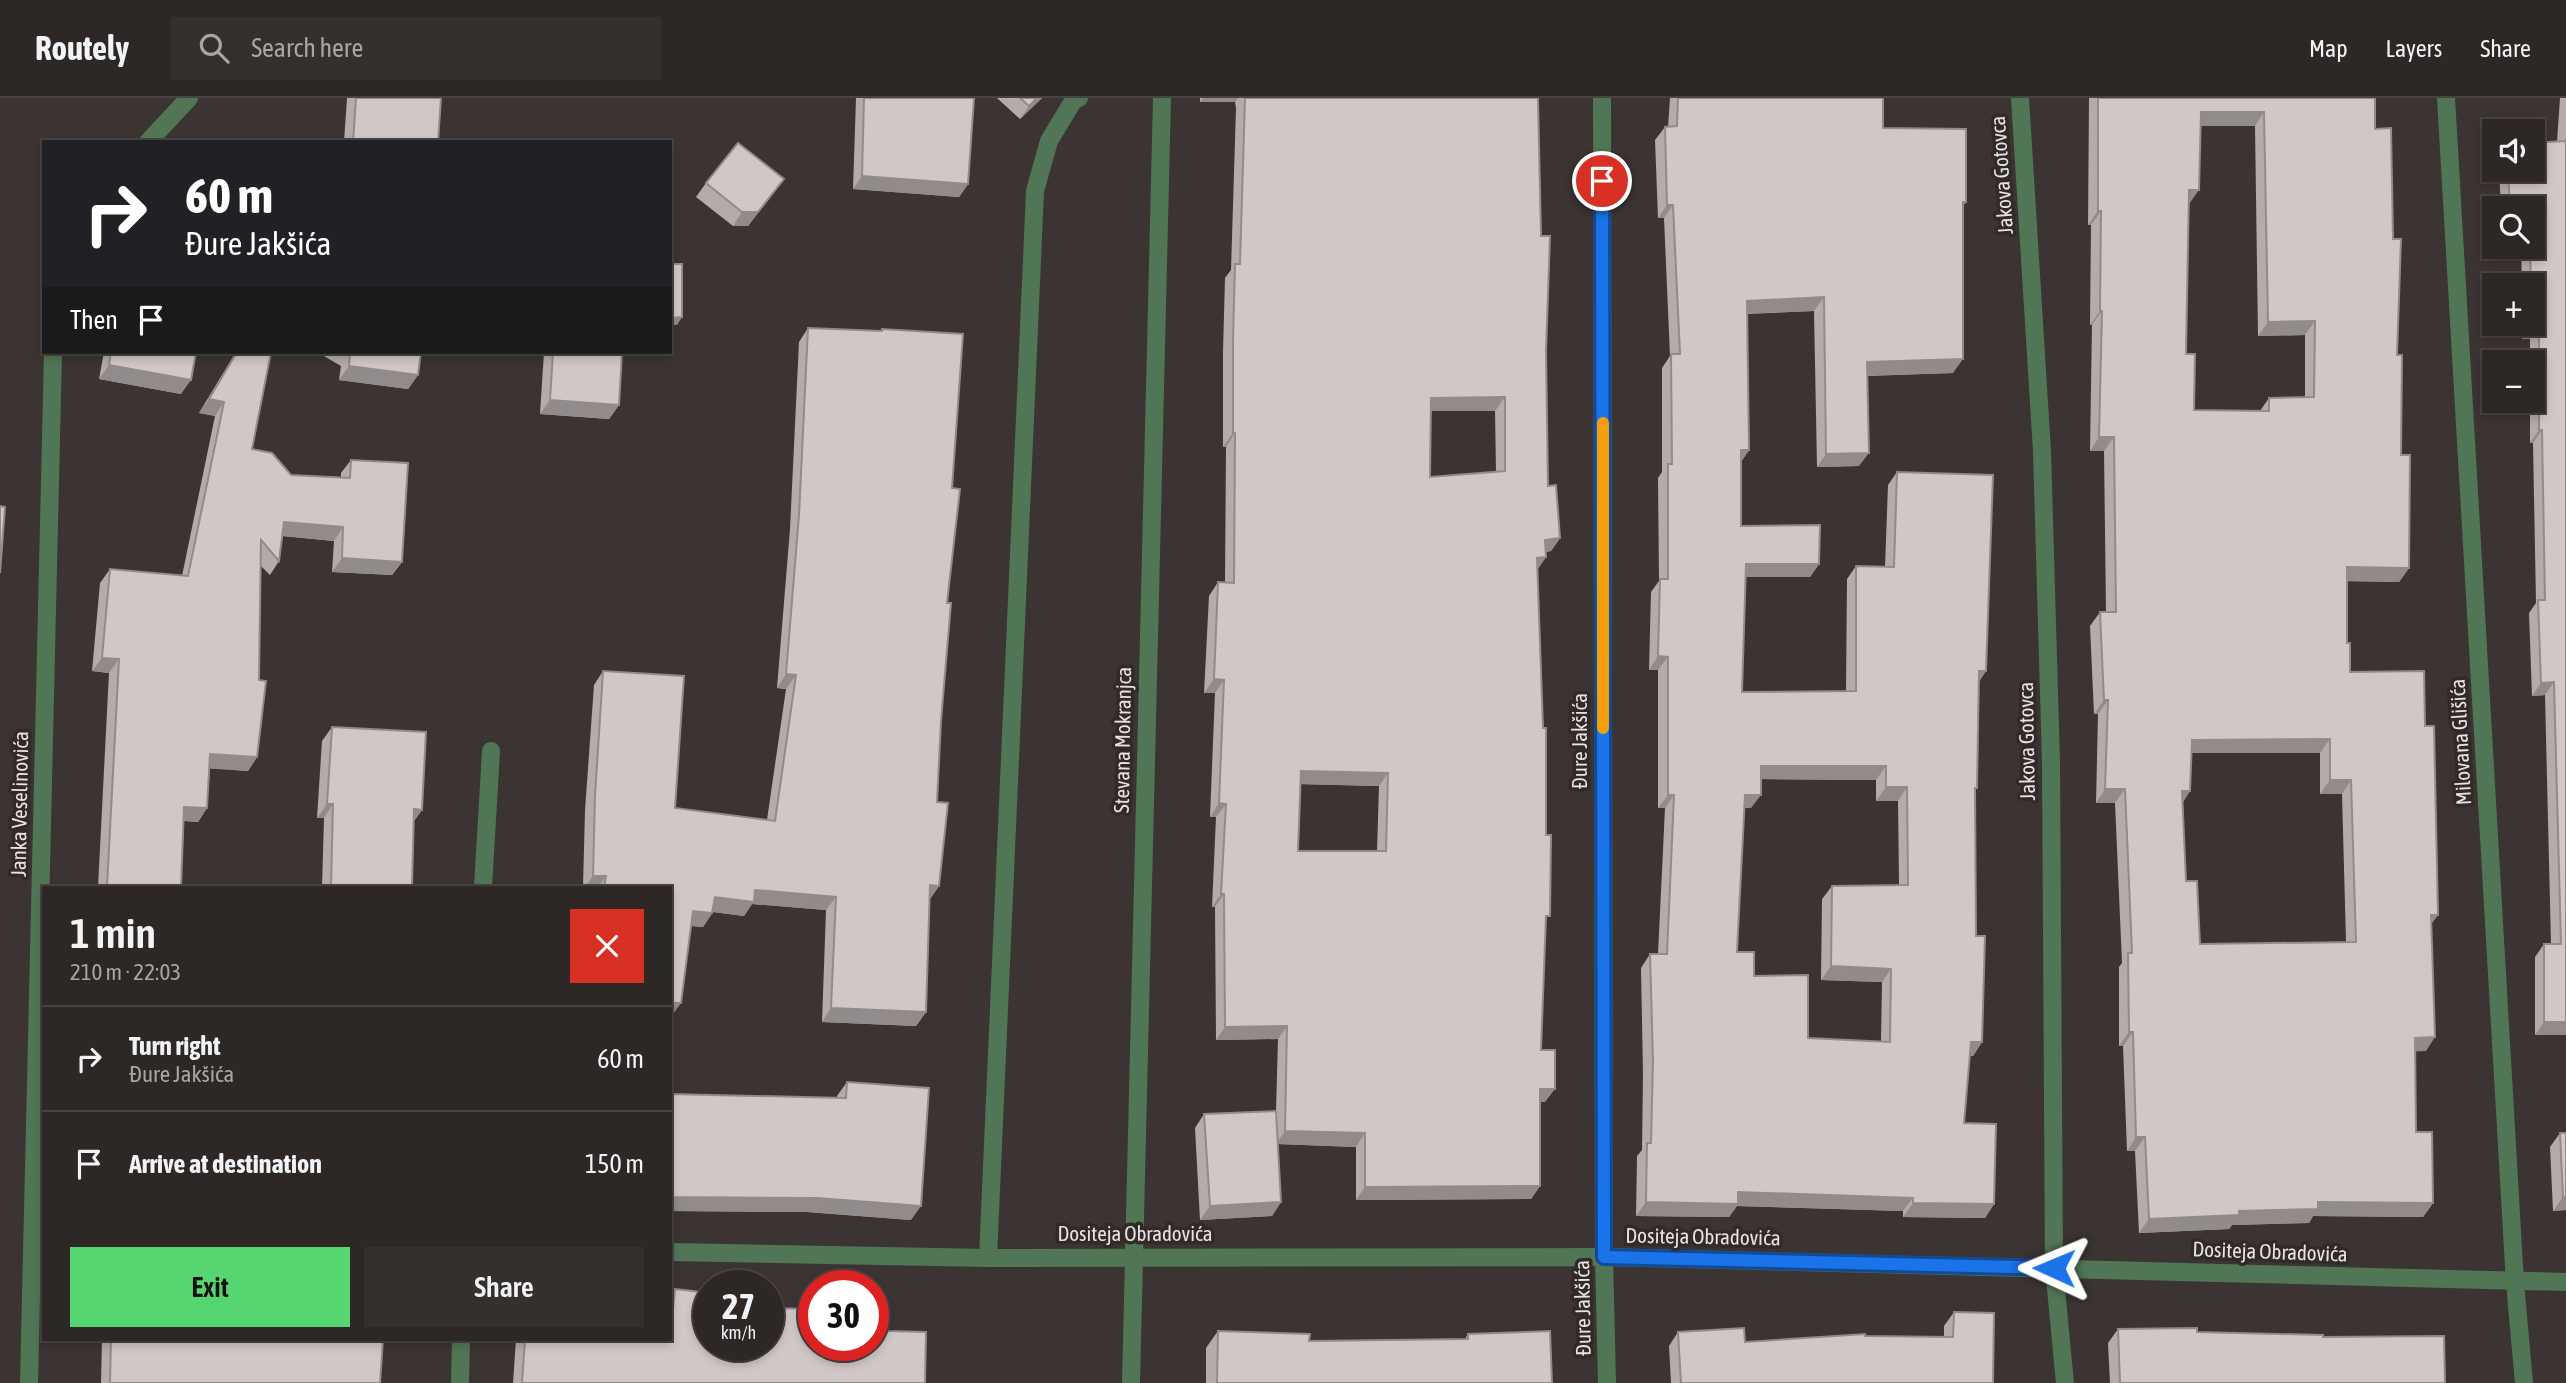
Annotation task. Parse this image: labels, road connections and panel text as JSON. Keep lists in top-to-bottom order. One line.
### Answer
{"streets":{"street":["Jakova Gotovca","Stevana Mokranjca","Đure Jakšića","Milovana Glišića","Janka Veselinovića","Dositeja Obradovića"]},"crossings":[["Jakova Gotovca","Dositeja Obradovića"],["Stevana Mokranjca","Dositeja Obradovića"],["Đure Jakšića","Dositeja Obradovića"],["Milovana Glišića","Dositeja Obradovića"]],"page":{"header":"Routely","search":"Search here","nav":["Map","Layers","Share"],"map_buttons":["+","−"],"turn":["60 m","Đure Jakšića"],"then":"Then","heading":["1 min","210 m · 22:03"],"list":[{"name":"Turn right","note":"Đure Jakšića","value":"60 m"},{"name":"Arrive at destination","value":"150 m"}],"buttons":["Exit","Share"],"speed":"27 km/h","limit":"30"}}
